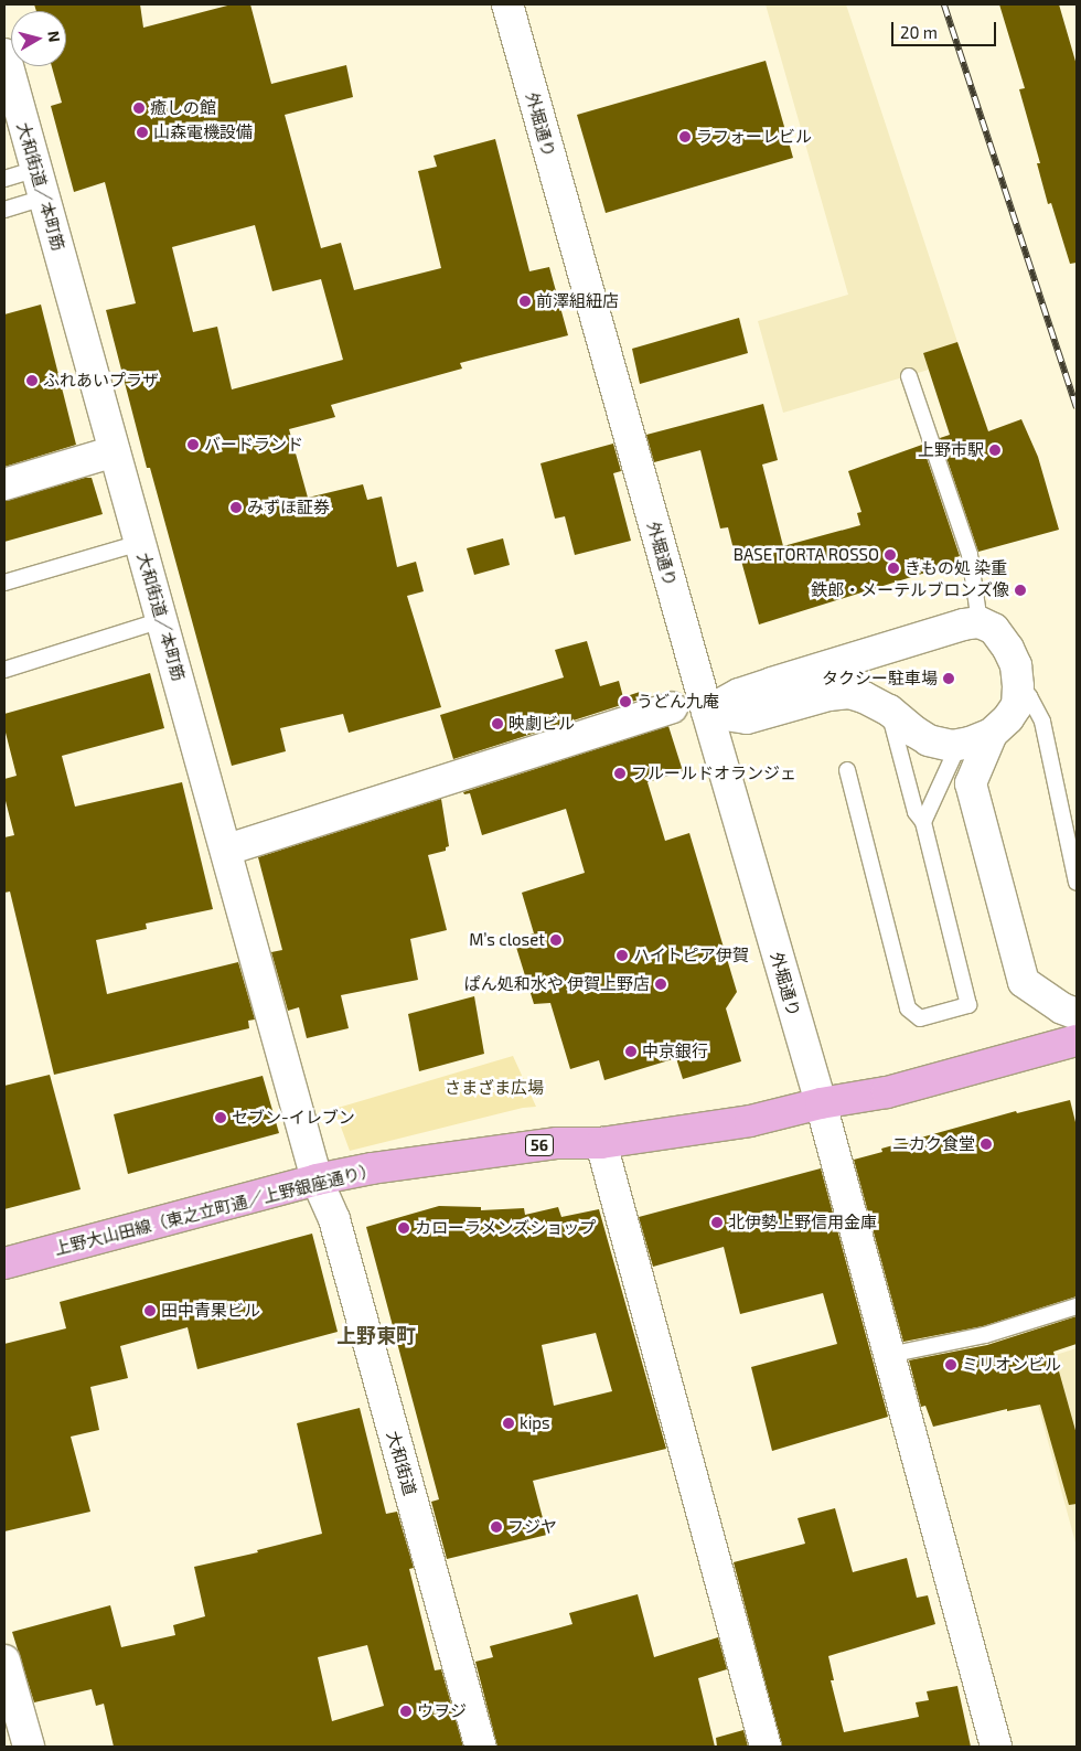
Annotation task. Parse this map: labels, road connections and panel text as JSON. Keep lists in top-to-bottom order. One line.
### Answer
{"streets":{"main road":["56","上野大山田線（東之立町通／上野銀座通り）"],"street":["外堀通り","大和街道／本町筋","大和街道"]},"crossings":[["外堀通り","上野大山田線（東之立町通／上野銀座通り）"],["大和街道／本町筋","上野大山田線（東之立町通／上野銀座通り）"],["大和街道／本町筋","大和街道"],["上野大山田線（東之立町通／上野銀座通り）","大和街道"]],"districts":["上野東町"],"parks":["さまざま広場"],"places":["癒しの館","山森電機設備","ラフォーレビル","前澤組紐店","ふれあいプラザ","バードランド","上野市駅","みずほ証券","BASE TORTA ROSSO","きもの処 染重","鉄郎・メーテルブロンズ像","タクシー駐車場","うどん九庵","映劇ビル","フルールドオランジェ","M’s closet","ハイトピア伊賀","ぱん処和水や 伊賀上野店","中京銀行","セブン-イレブン","ニカク食堂","北伊勢上野信用金庫","カローラメンズショップ","田中青果ビル","ミリオンビル","kips","フジヤ","ウヲジ"],"scale_bar":"20 m","north":"right"}
